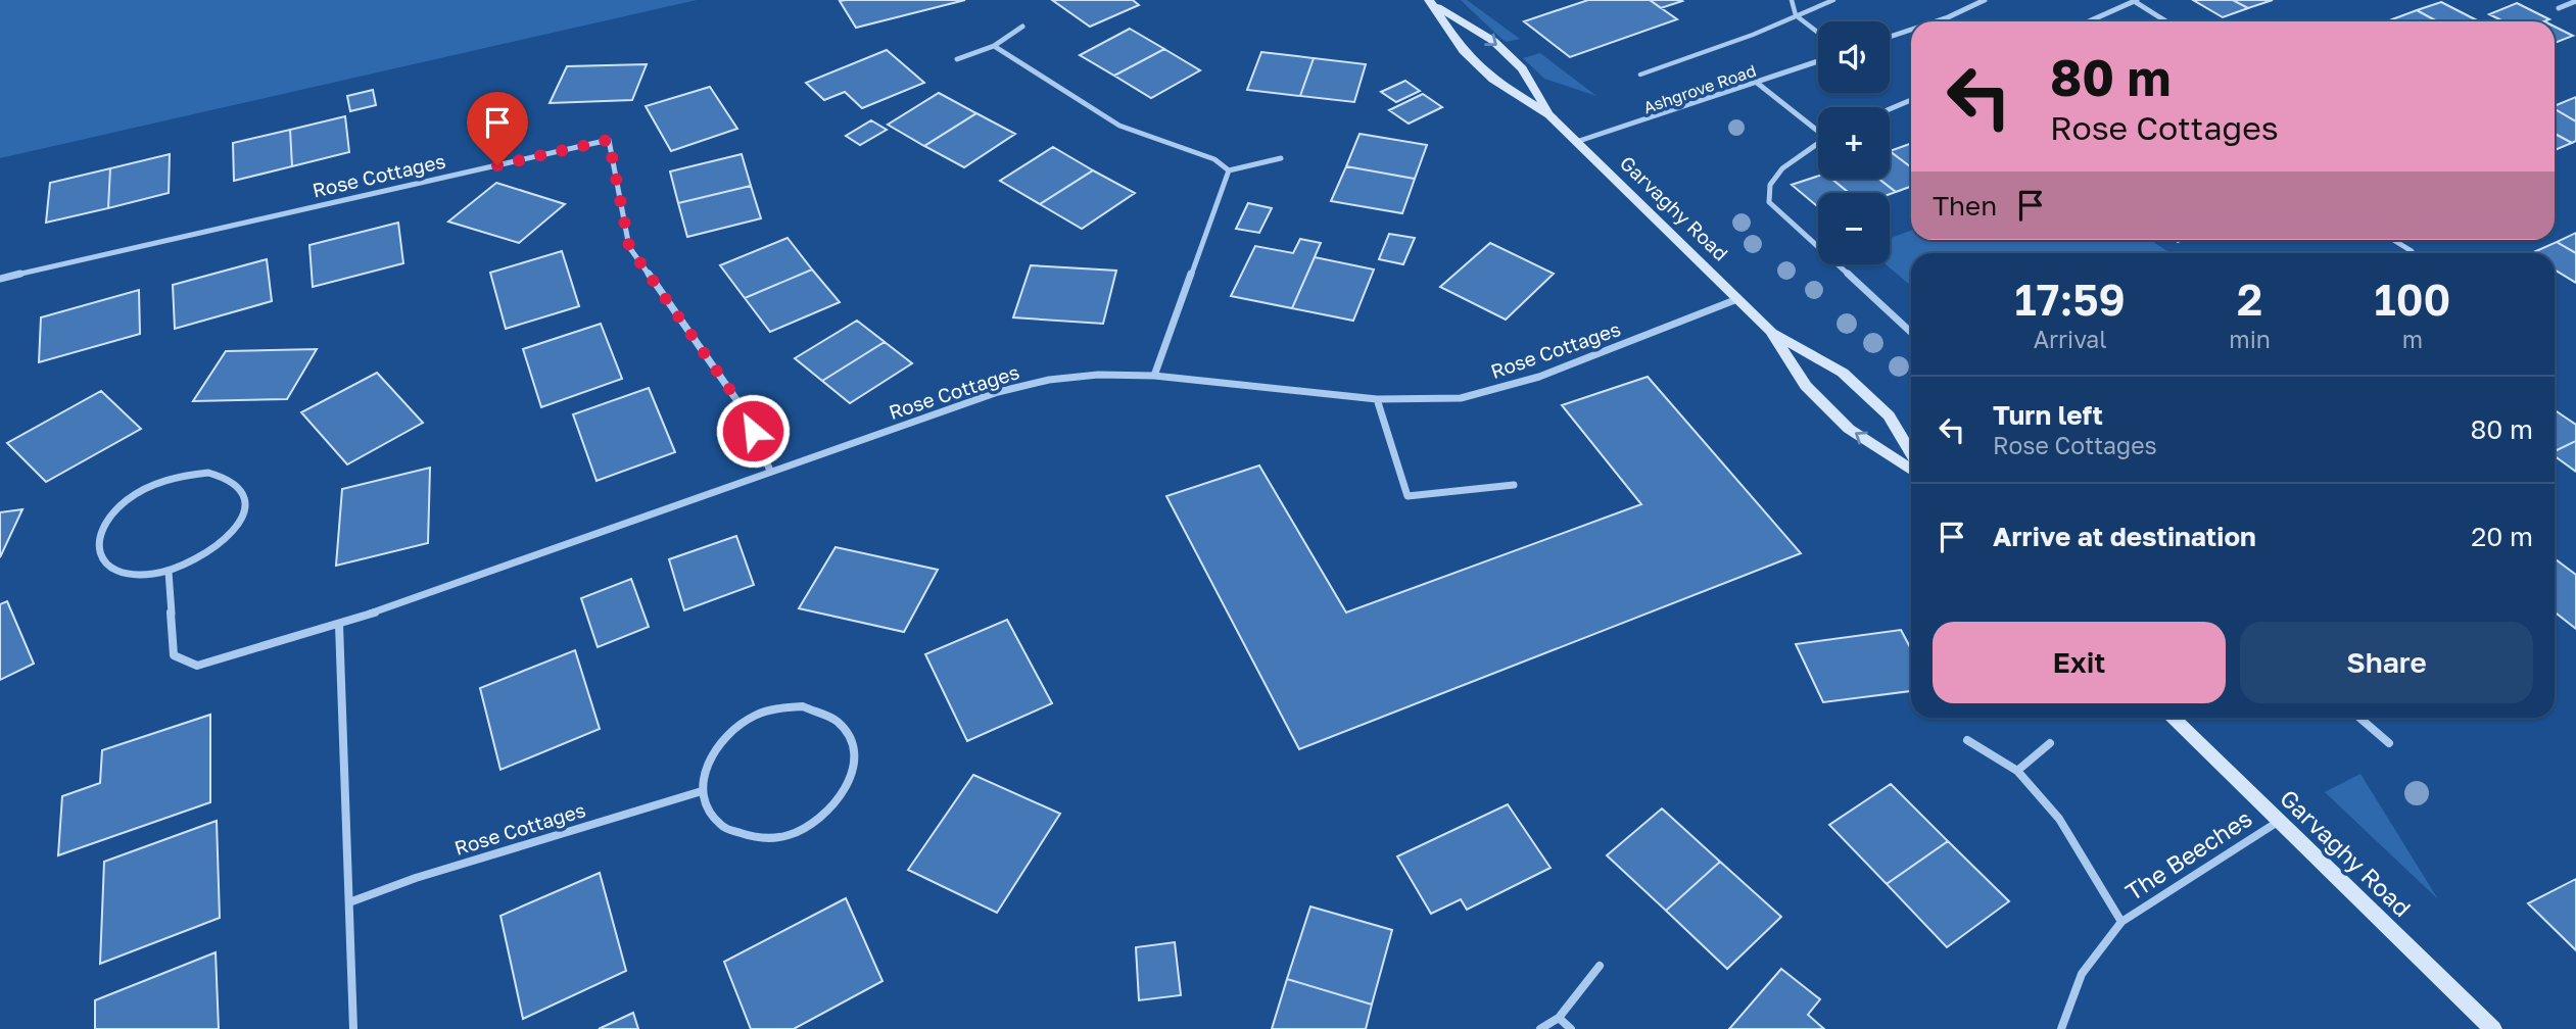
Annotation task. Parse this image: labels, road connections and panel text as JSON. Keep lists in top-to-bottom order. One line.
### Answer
{"streets":{"main road":["Garvaghy Road"],"street":["Ashgrove Road","Rose Cottages","The Beeches"]},"crossings":[["Ashgrove Road","Garvaghy Road"],["Rose Cottages","Garvaghy Road"],["Garvaghy Road","The Beeches"]],"page":{"map_buttons":["+","−"],"turn":["80 m","Rose Cottages"],"then":"Then","eta":["17:59","Arrival","2","min","100","m"],"list":[{"name":"Turn left","note":"Rose Cottages","value":"80 m"},{"name":"Arrive at destination","value":"20 m"}],"buttons":["Exit","Share"]}}
